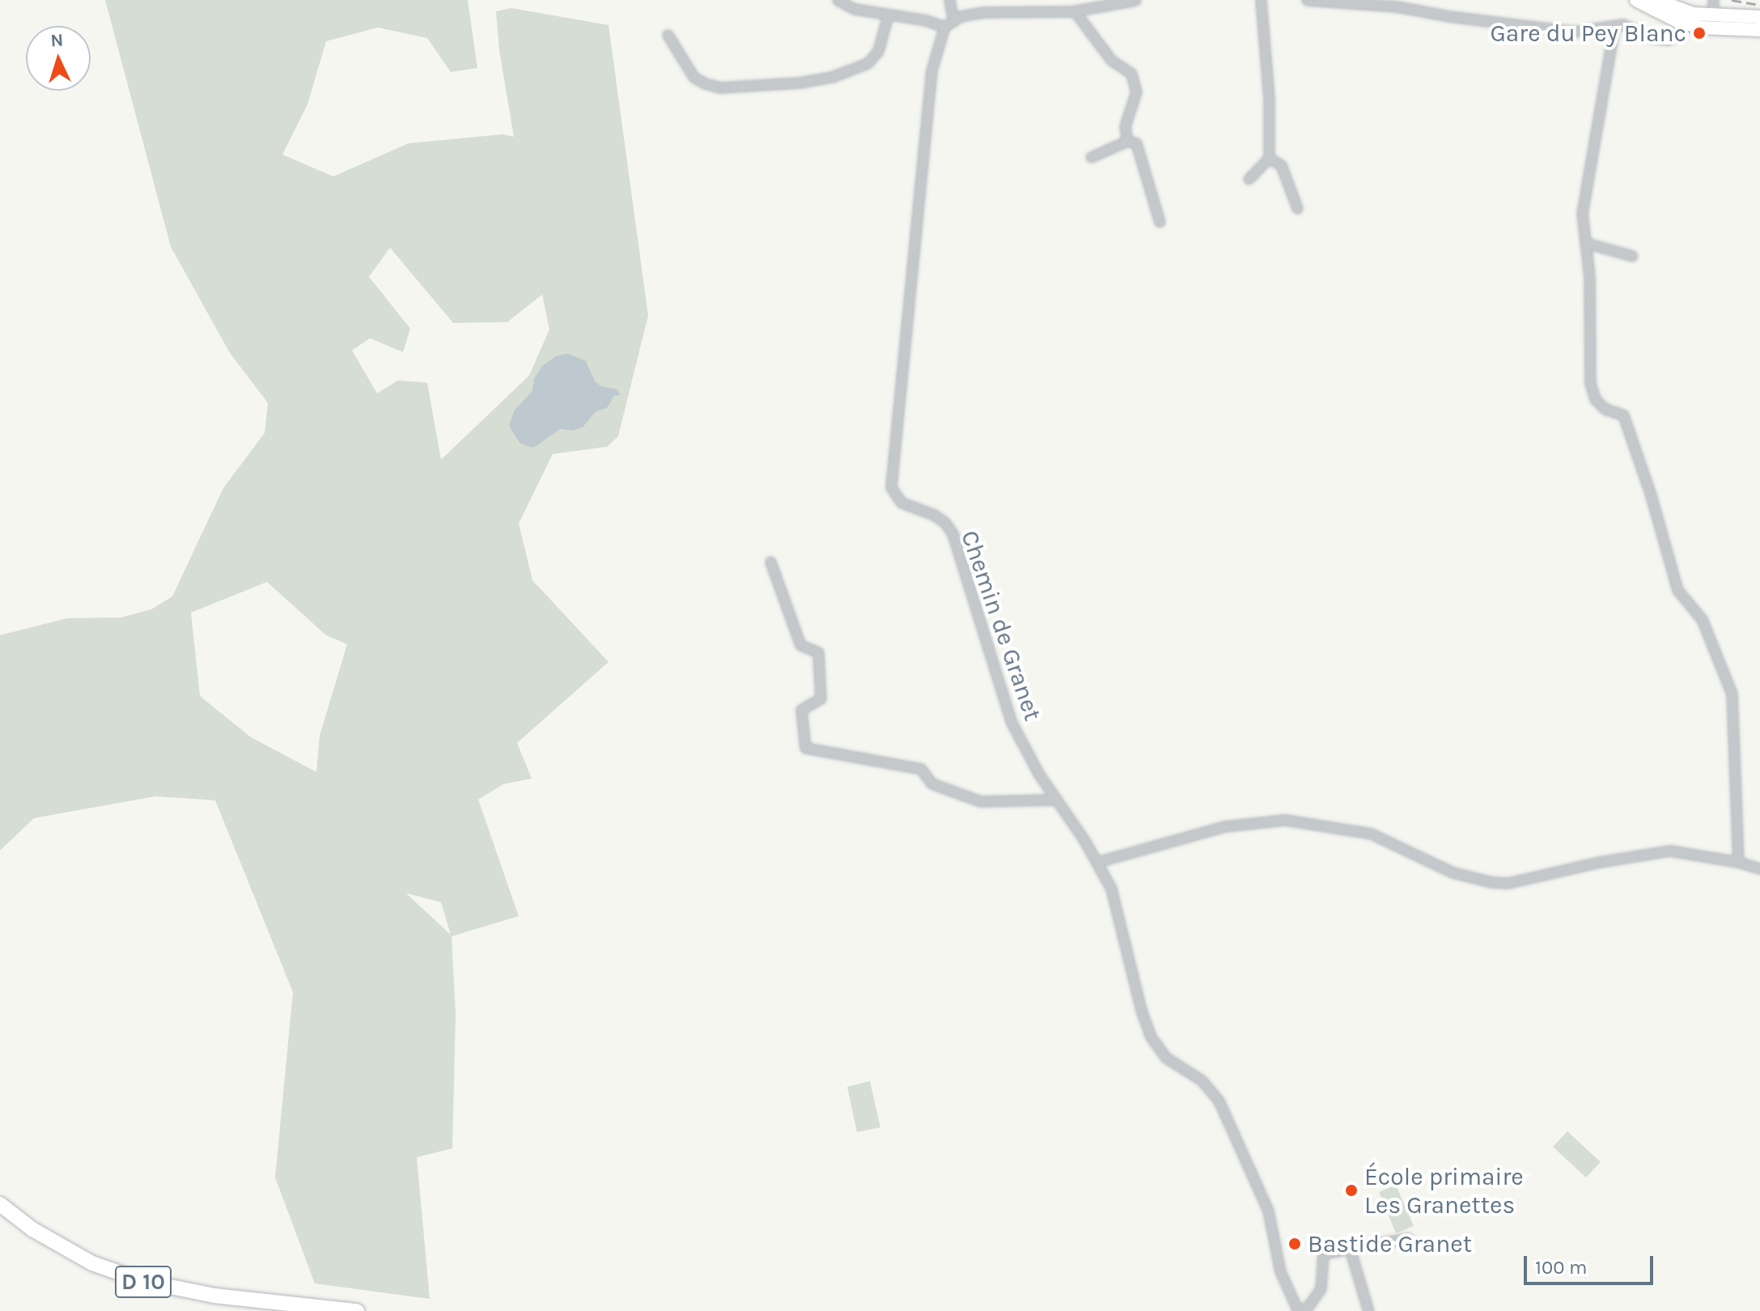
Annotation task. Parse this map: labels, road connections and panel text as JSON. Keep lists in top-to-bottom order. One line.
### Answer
{"streets":{"main road":["D 10"],"street":["Chemin de Granet"]},"places":["Gare du Pey Blanc","École primaire Les Granettes","Bastide Granet"],"scale_bar":"100 m","north":"top"}
